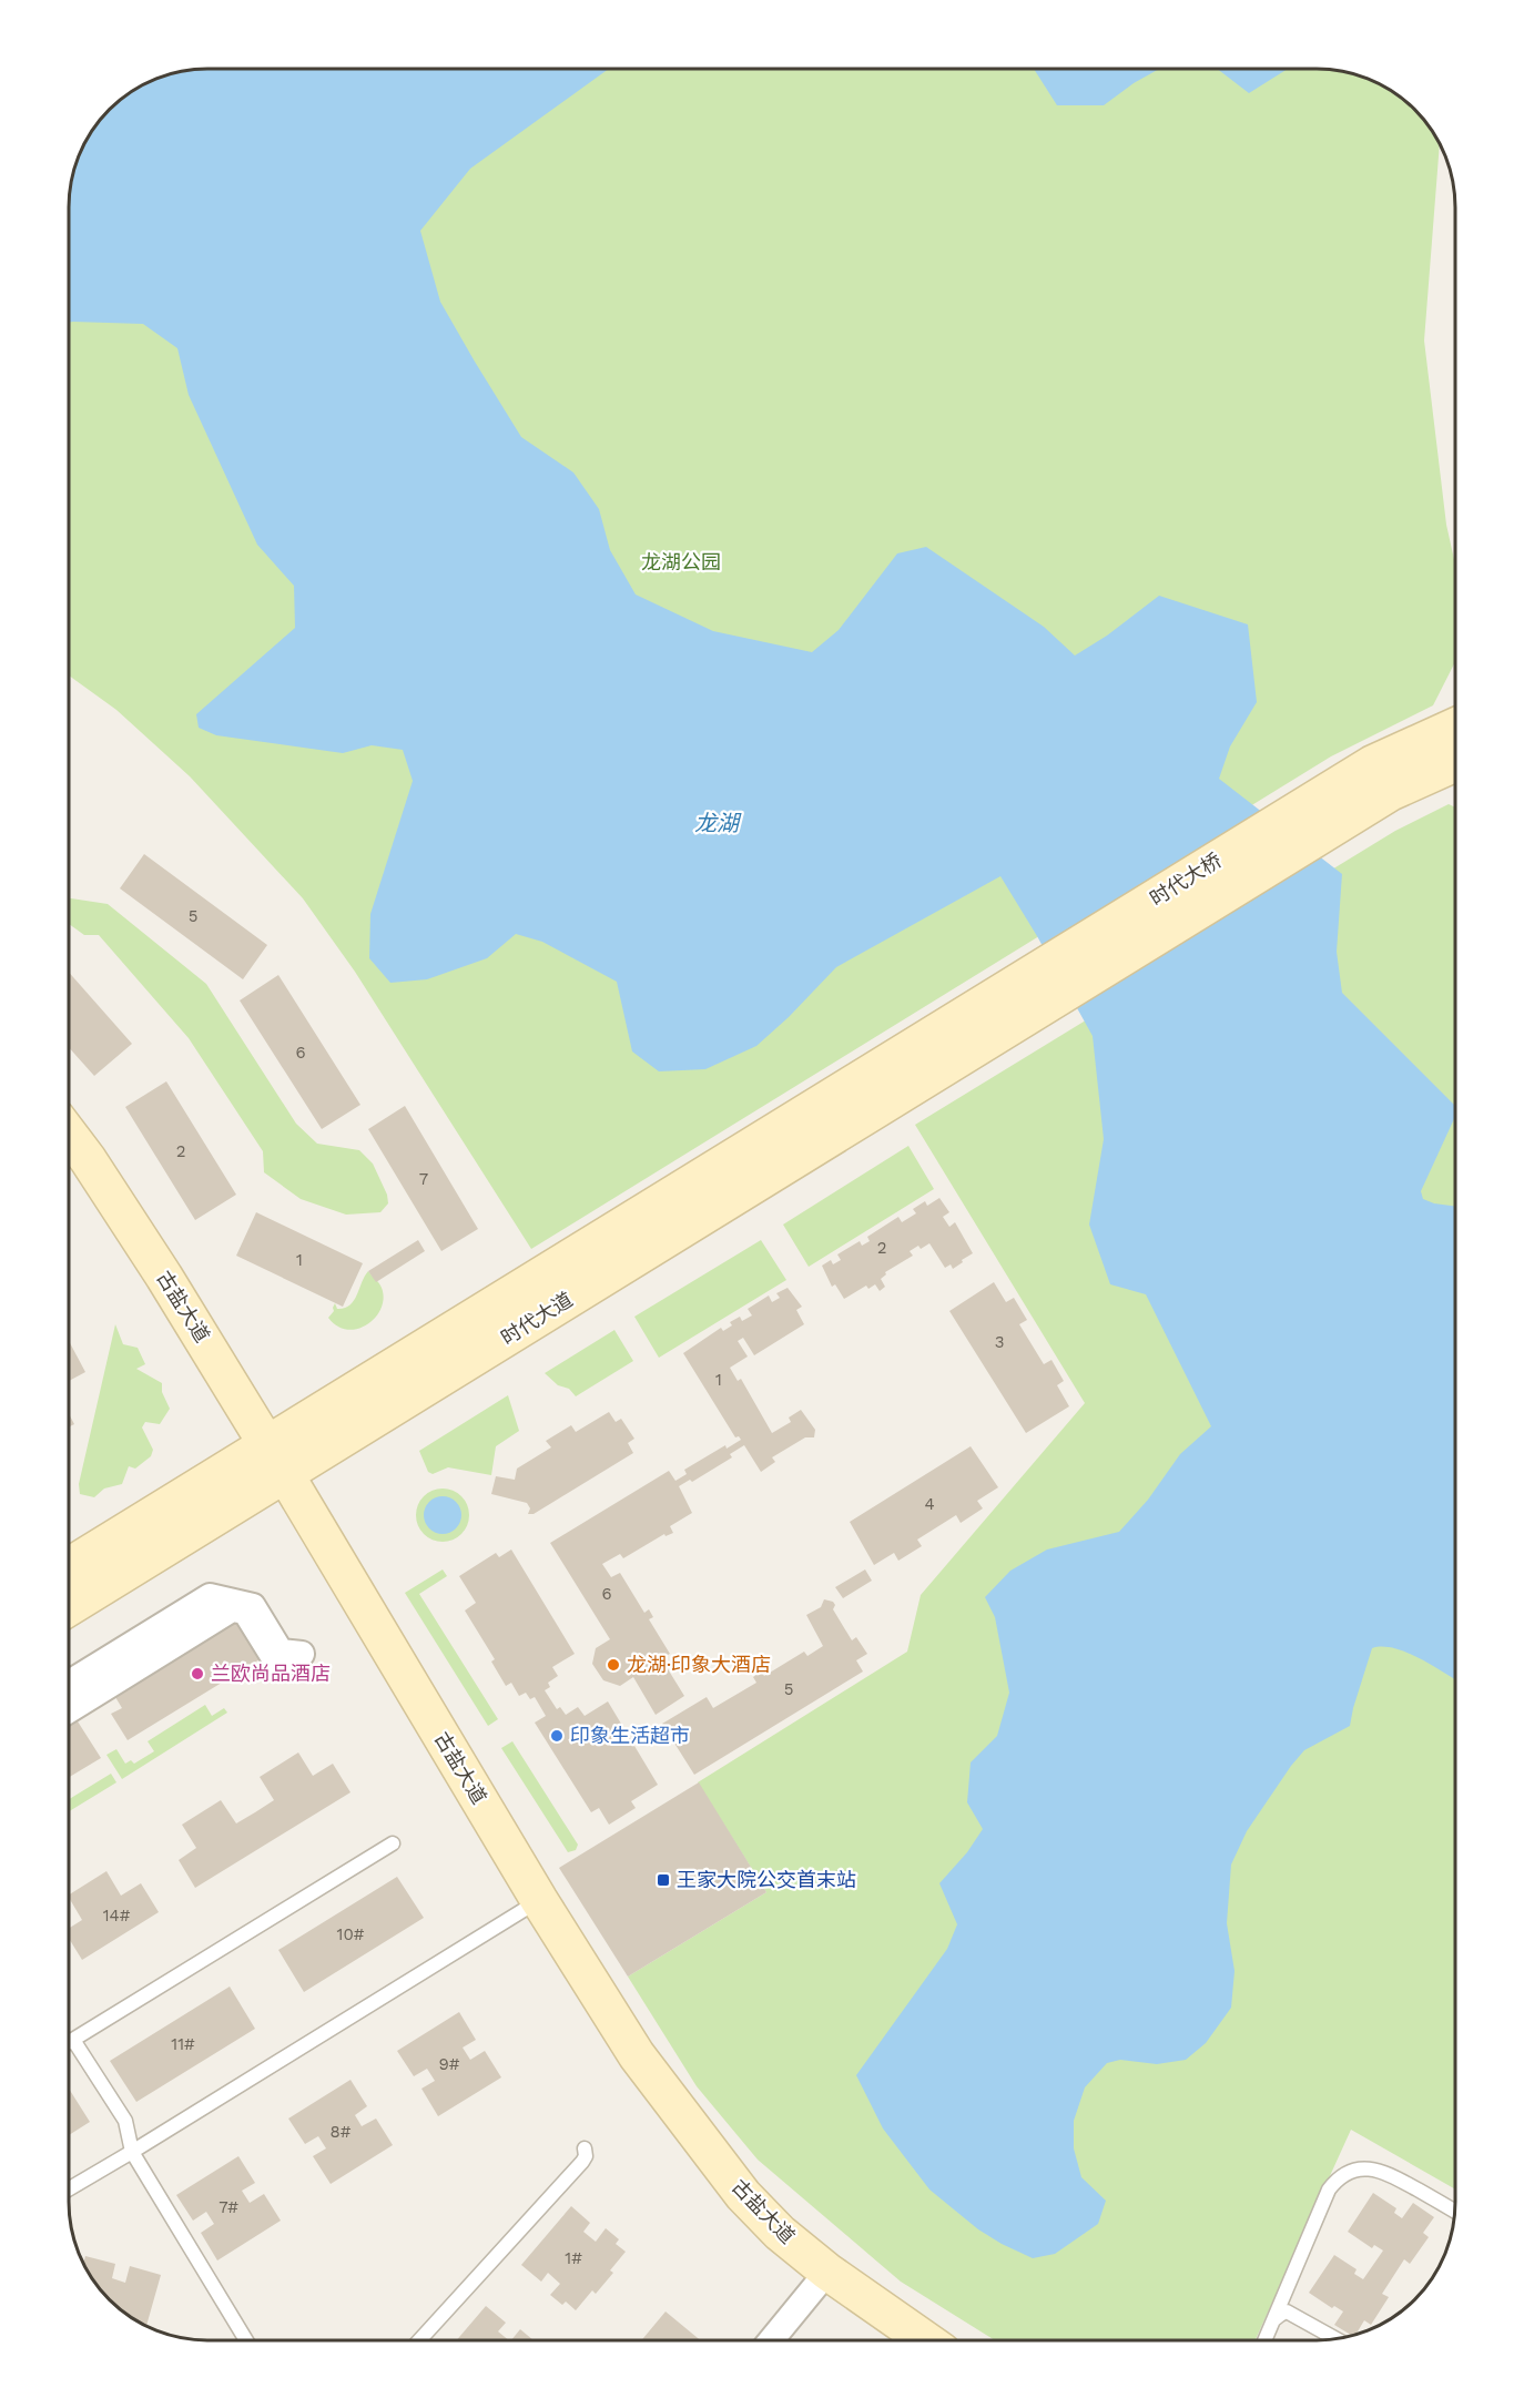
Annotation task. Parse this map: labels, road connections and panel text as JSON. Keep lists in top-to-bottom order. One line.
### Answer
{"streets":{"main road":["时代大桥","古盐大道","时代大道"]},"crossings":[["时代大桥","时代大道"],["古盐大道","时代大道"]],"water":["龙湖"],"parks":["龙湖公园"],"places":{"other":["龙湖·印象大酒店","兰欧尚品酒店","印象生活超市"],"transit":["王家大院公交首末站"]},"house_numbers":["5","6","2","7","2","1","3","1","4","6","5","14#","10#","11#","9#","8#","7#","1#"]}
